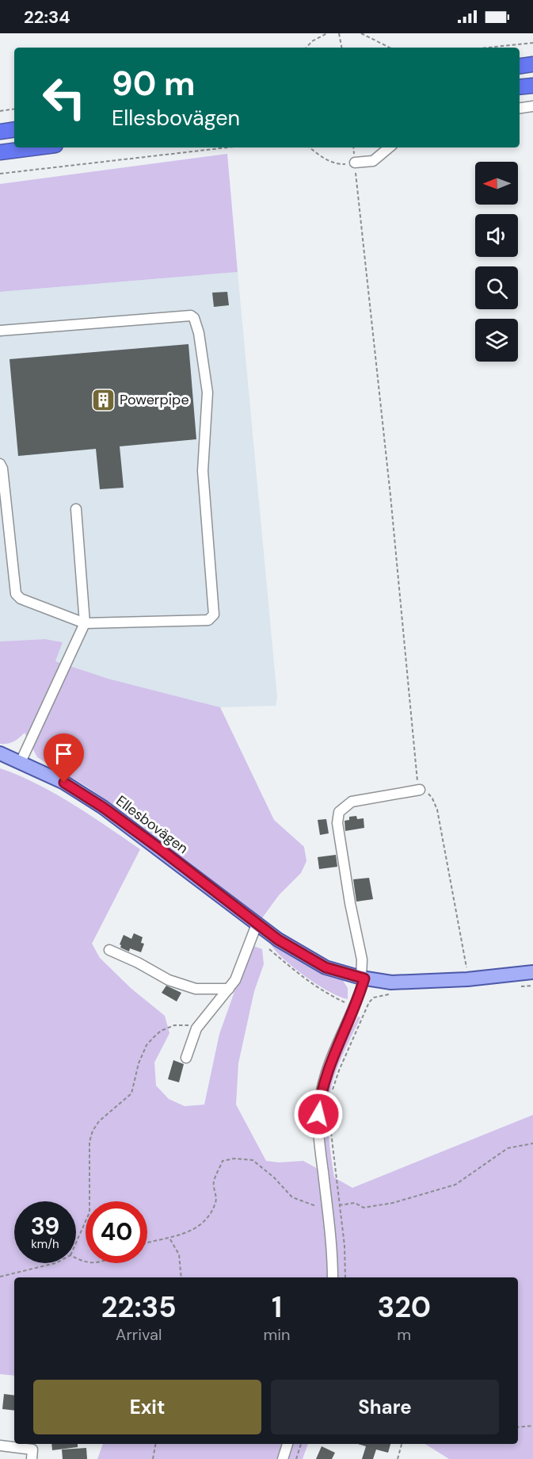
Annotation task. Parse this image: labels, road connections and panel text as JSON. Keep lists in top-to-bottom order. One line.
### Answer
{"streets":{"main road":["Ellesbovägen"]},"places":{"building":["Powerpipe"]},"north":"left","page":{"status":"22:34","turn":["90 m","Ellesbovägen"],"speed":"39 km/h","limit":"40","eta":["22:35","Arrival","1","min","320","m"],"buttons":["Exit","Share"]}}
